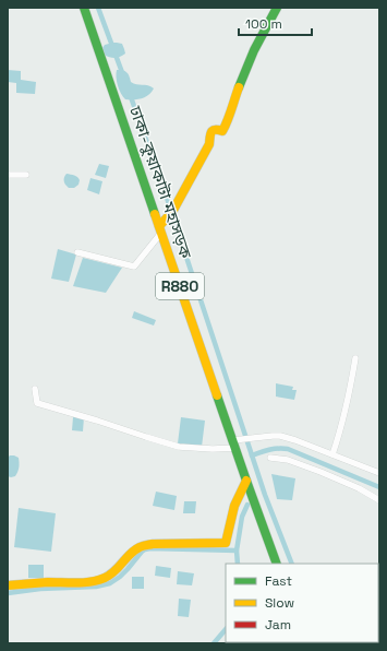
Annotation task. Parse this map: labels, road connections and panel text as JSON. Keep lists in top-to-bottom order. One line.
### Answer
{"streets":{"main road":["ঢাকা-কুয়াকাটা মহাসড়ক","R880"]},"legend":["Fast","Slow","Jam"],"scale_bar":"100 m"}
